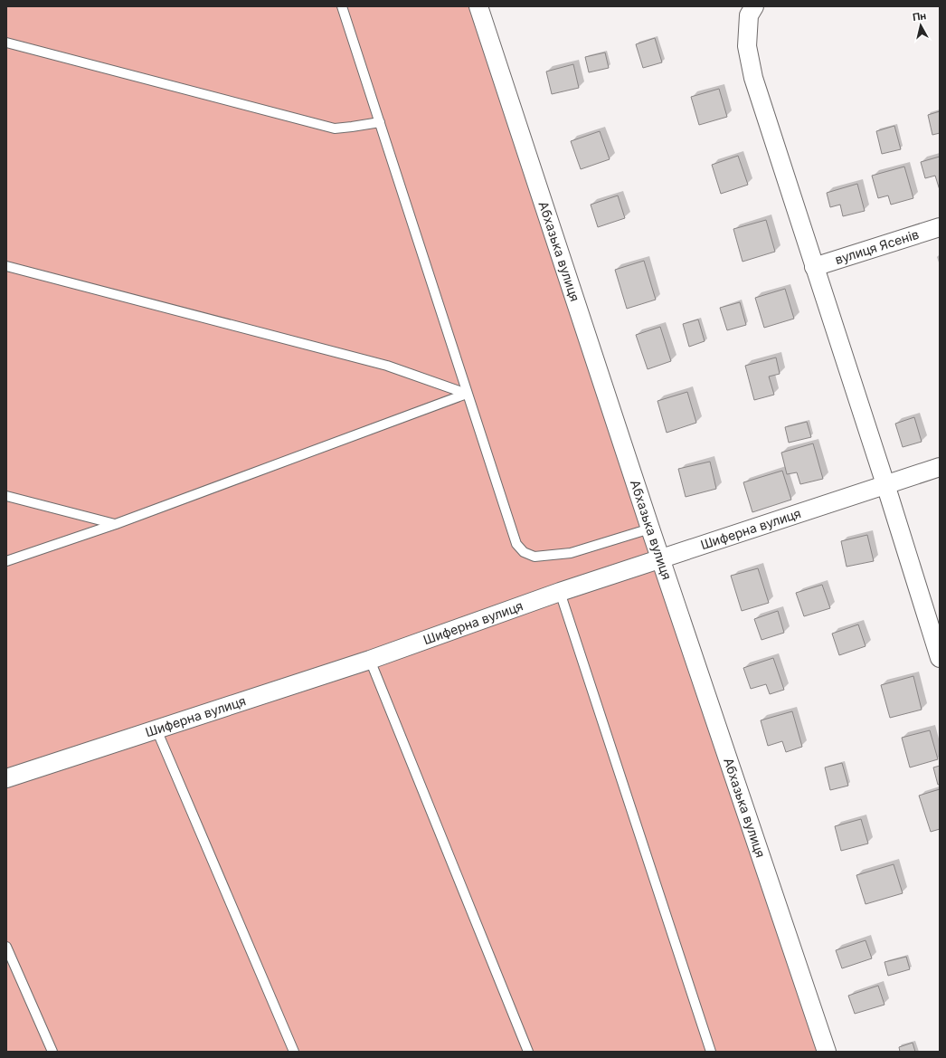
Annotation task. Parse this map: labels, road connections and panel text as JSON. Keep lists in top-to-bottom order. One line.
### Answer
{"streets":{"street":["вулиця Ясенів","Абхазька вулиця","Шиферна вулиця"]},"crossings":[["Абхазька вулиця","Шиферна вулиця"]],"north":"top"}
